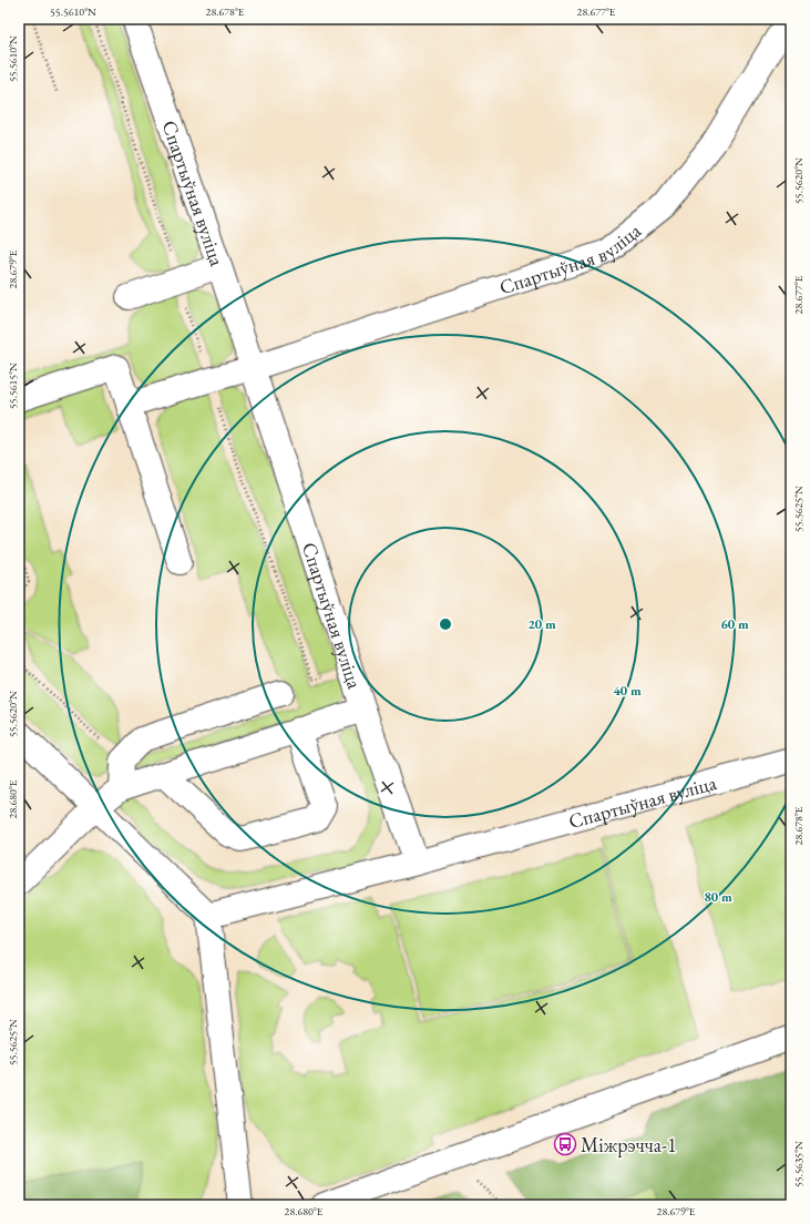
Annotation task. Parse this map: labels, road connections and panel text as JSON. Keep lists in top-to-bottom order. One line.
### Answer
{"streets":{"street":["Спартыўная вуліца"]},"places":{"bus stop":["Міжрэчча-1"]},"coordinates":["55.5610°N","28.678°E","28.677°E","55.5620°N","28.679°E","55.5615°N","55.5625°N","28.680°E","55.5635°N"],"rings":["20 m","60 m","40 m","80 m"]}
